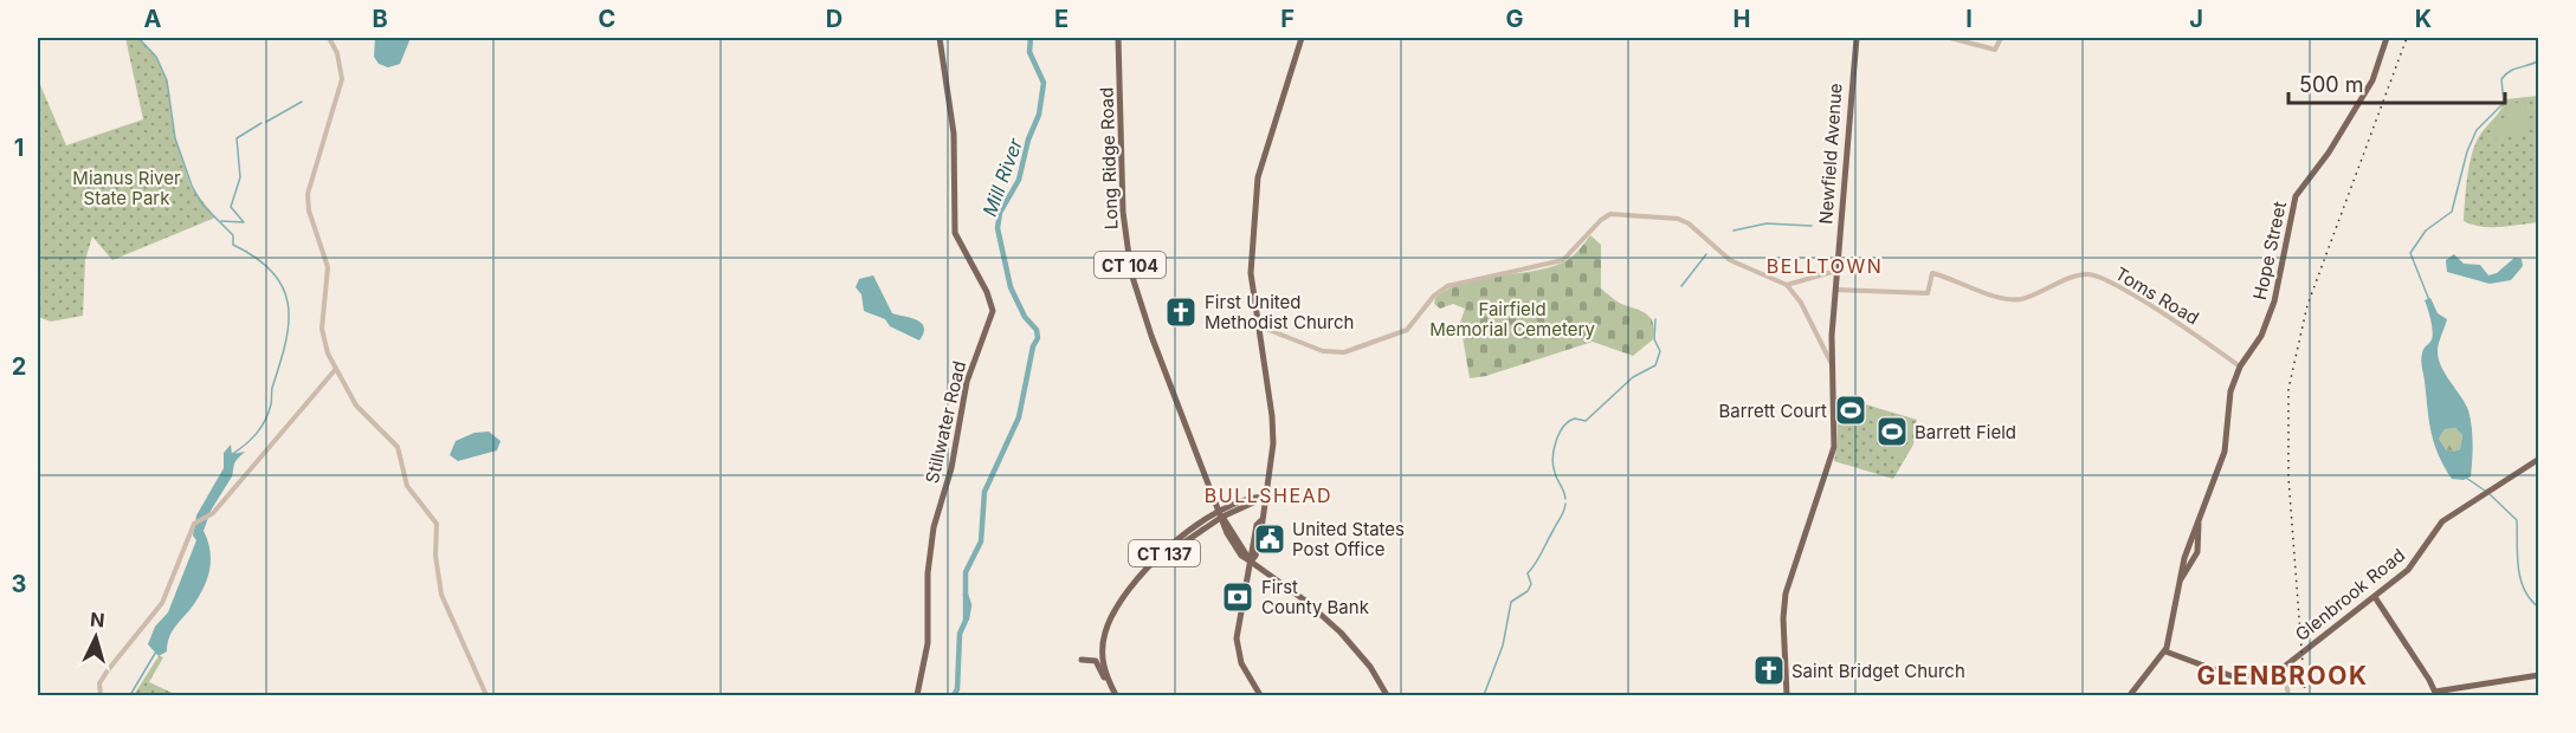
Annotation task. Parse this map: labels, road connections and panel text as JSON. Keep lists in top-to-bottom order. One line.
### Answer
{"streets":{"main road":["Newfield Avenue","Long Ridge Road","Hope Street","CT 104","Stillwater Road","CT 137","Glenbrook Road"],"street":["Toms Road"]},"crossings":[["Newfield Avenue","Toms Road"],["Long Ridge Road","CT 137"],["Hope Street","Toms Road"]],"districts":["BELLTOWN","BULLSHEAD","GLENBROOK"],"water":["Mill River"],"parks":["Mianus River State Park","Fairfield Memorial Cemetery"],"places":{"church":["First United Methodist Church","Saint Bridget Church"],"sports":["Barrett Court","Barrett Field"],"public building":["United States Post Office"],"bank":["First County Bank"]},"scale_bar":"500 m","north":"top","grid":{"columns":["A","B","C","D","E","F","G","H","I","J","K"],"rows":["1","2","3"]}}
